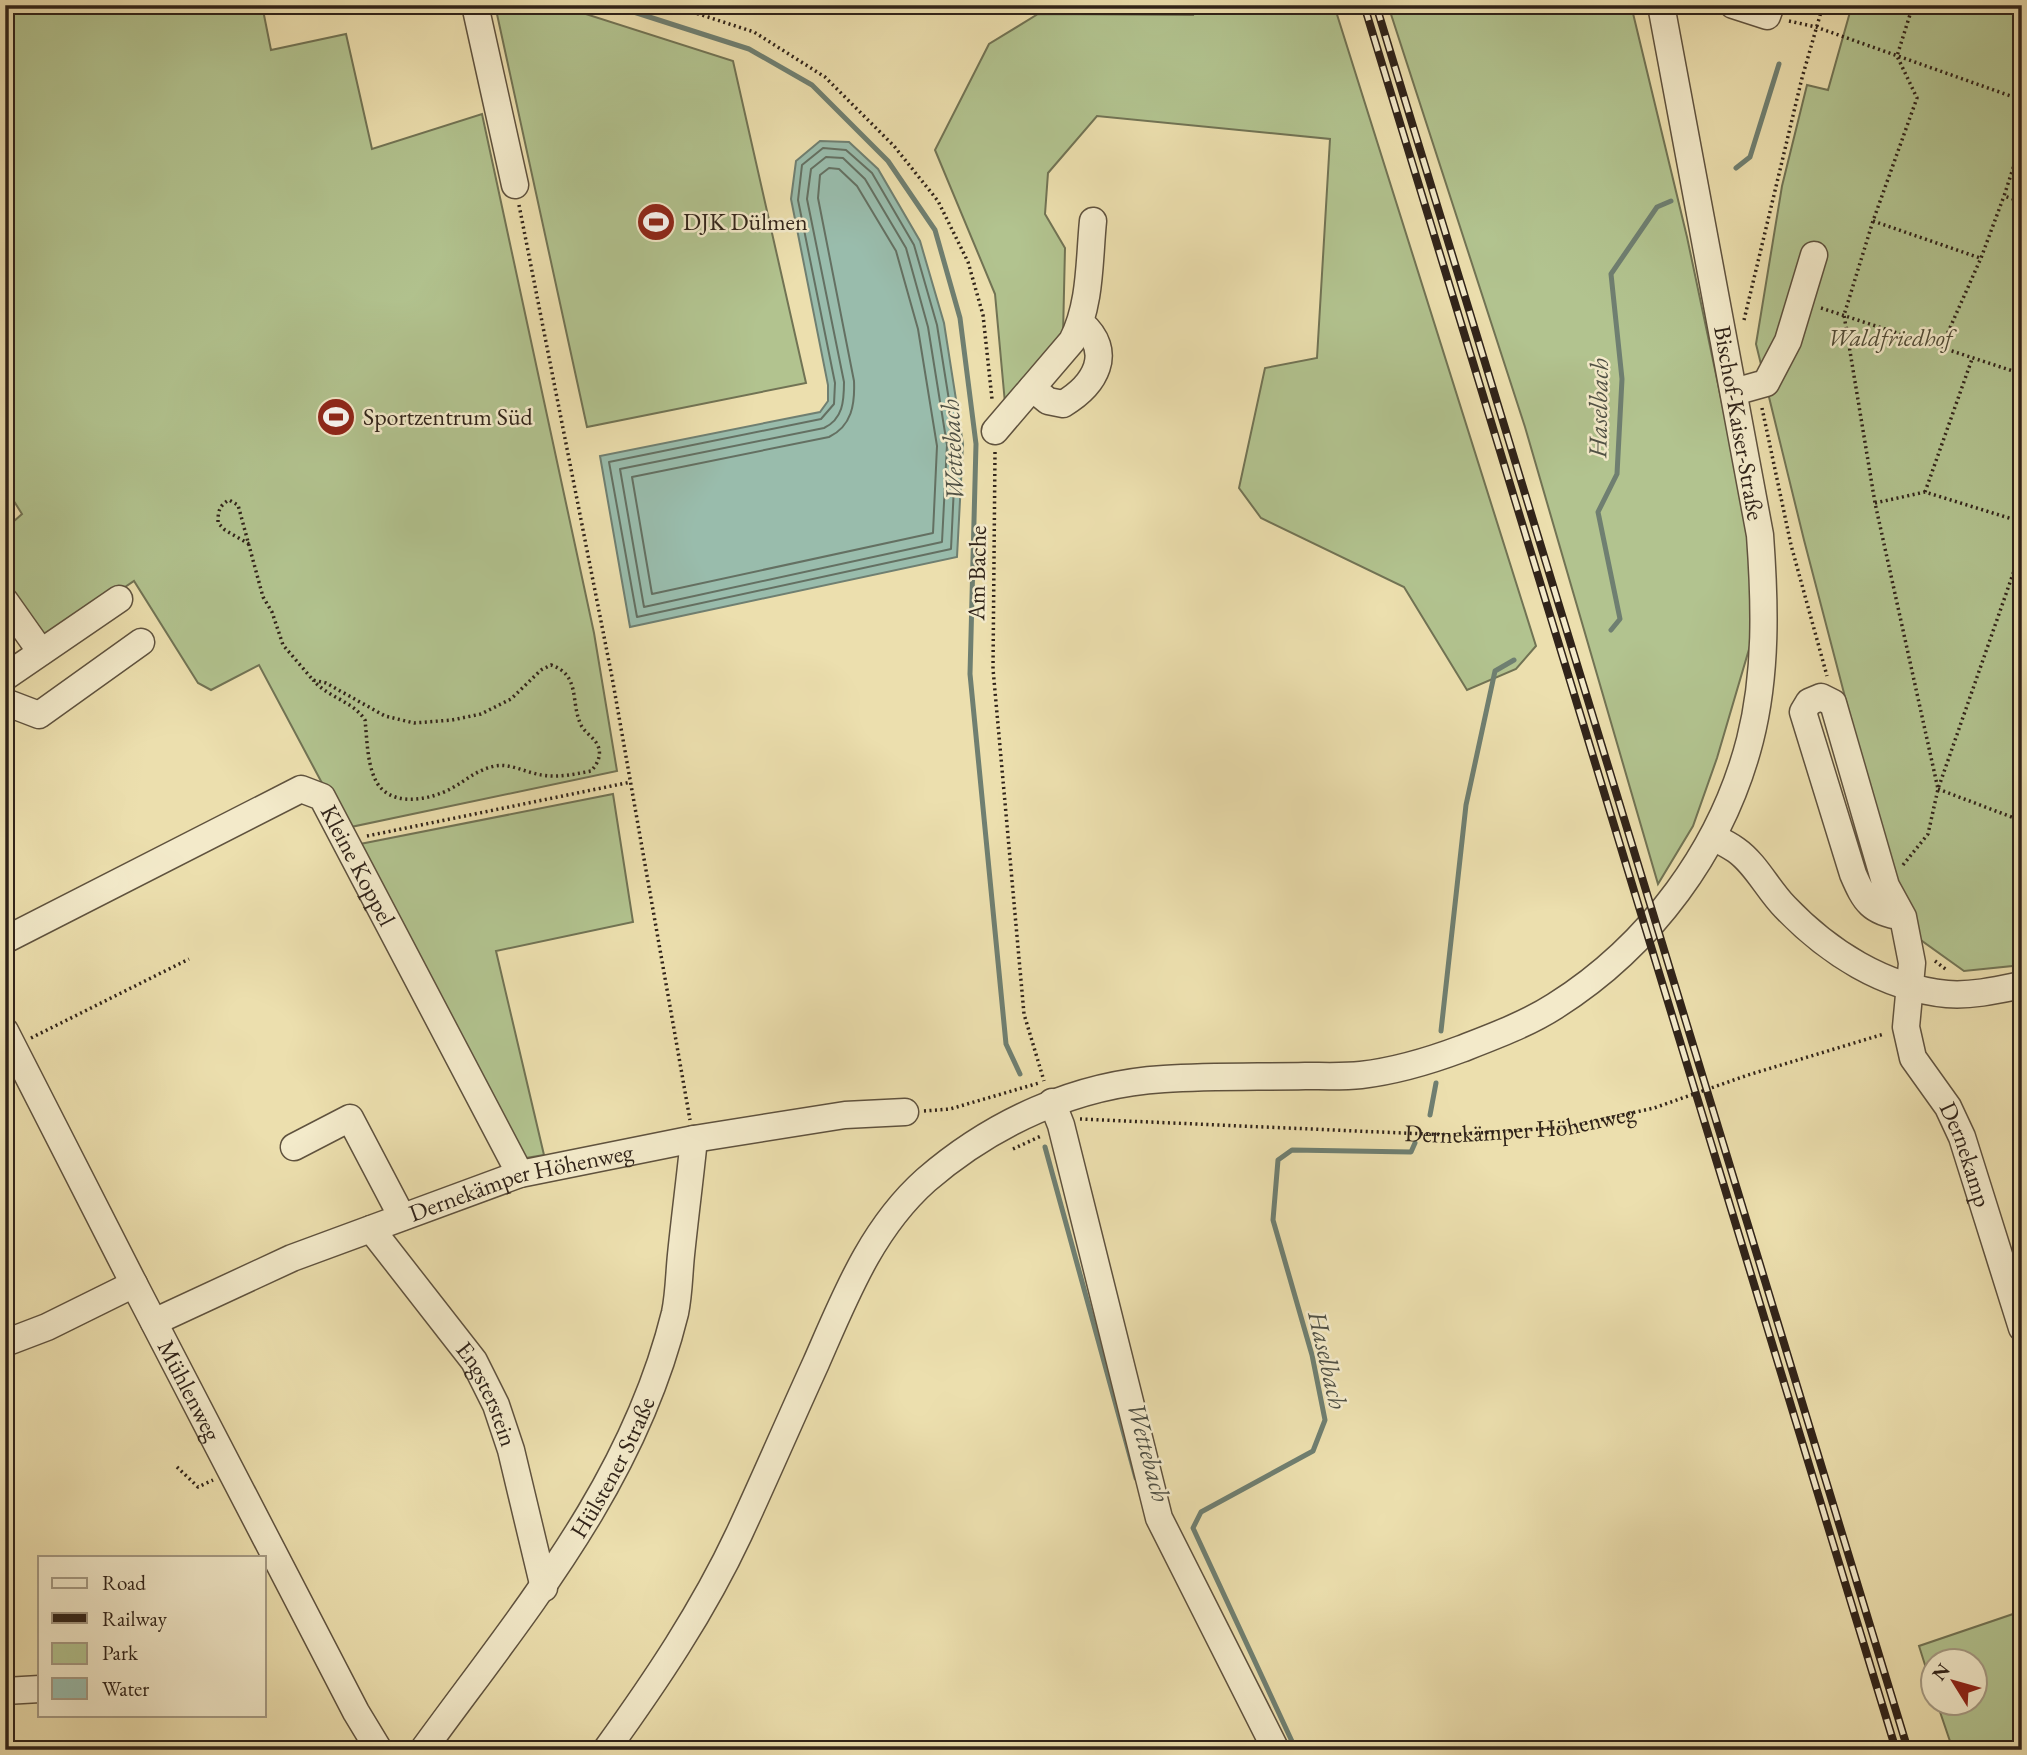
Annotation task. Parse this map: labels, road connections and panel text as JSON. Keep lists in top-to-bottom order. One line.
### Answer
{"streets":{"street":["Bischof-Kaiser-Straße","Kleine Koppel","Dernekämper Höhenweg","Dernekamp","Mühlenweg","Engsterstein","Hülstener Straße"],"path":["Am Bache"]},"crossings":[["Bischof-Kaiser-Straße","Am Bache"],["Bischof-Kaiser-Straße","Dernekämper Höhenweg"],["Am Bache","Dernekämper Höhenweg"],["Kleine Koppel","Dernekämper Höhenweg"],["Dernekämper Höhenweg","Dernekamp"],["Dernekämper Höhenweg","Mühlenweg"],["Dernekämper Höhenweg","Engsterstein"],["Dernekämper Höhenweg","Hülstener Straße"],["Engsterstein","Hülstener Straße"]],"water":["Haselbach","Wettebach"],"parks":["Waldfriedhof"],"places":{"sports":["DJK Dülmen","Sportzentrum Süd"]},"legend":["Road","Railway","Park","Water"],"north":"top left"}
